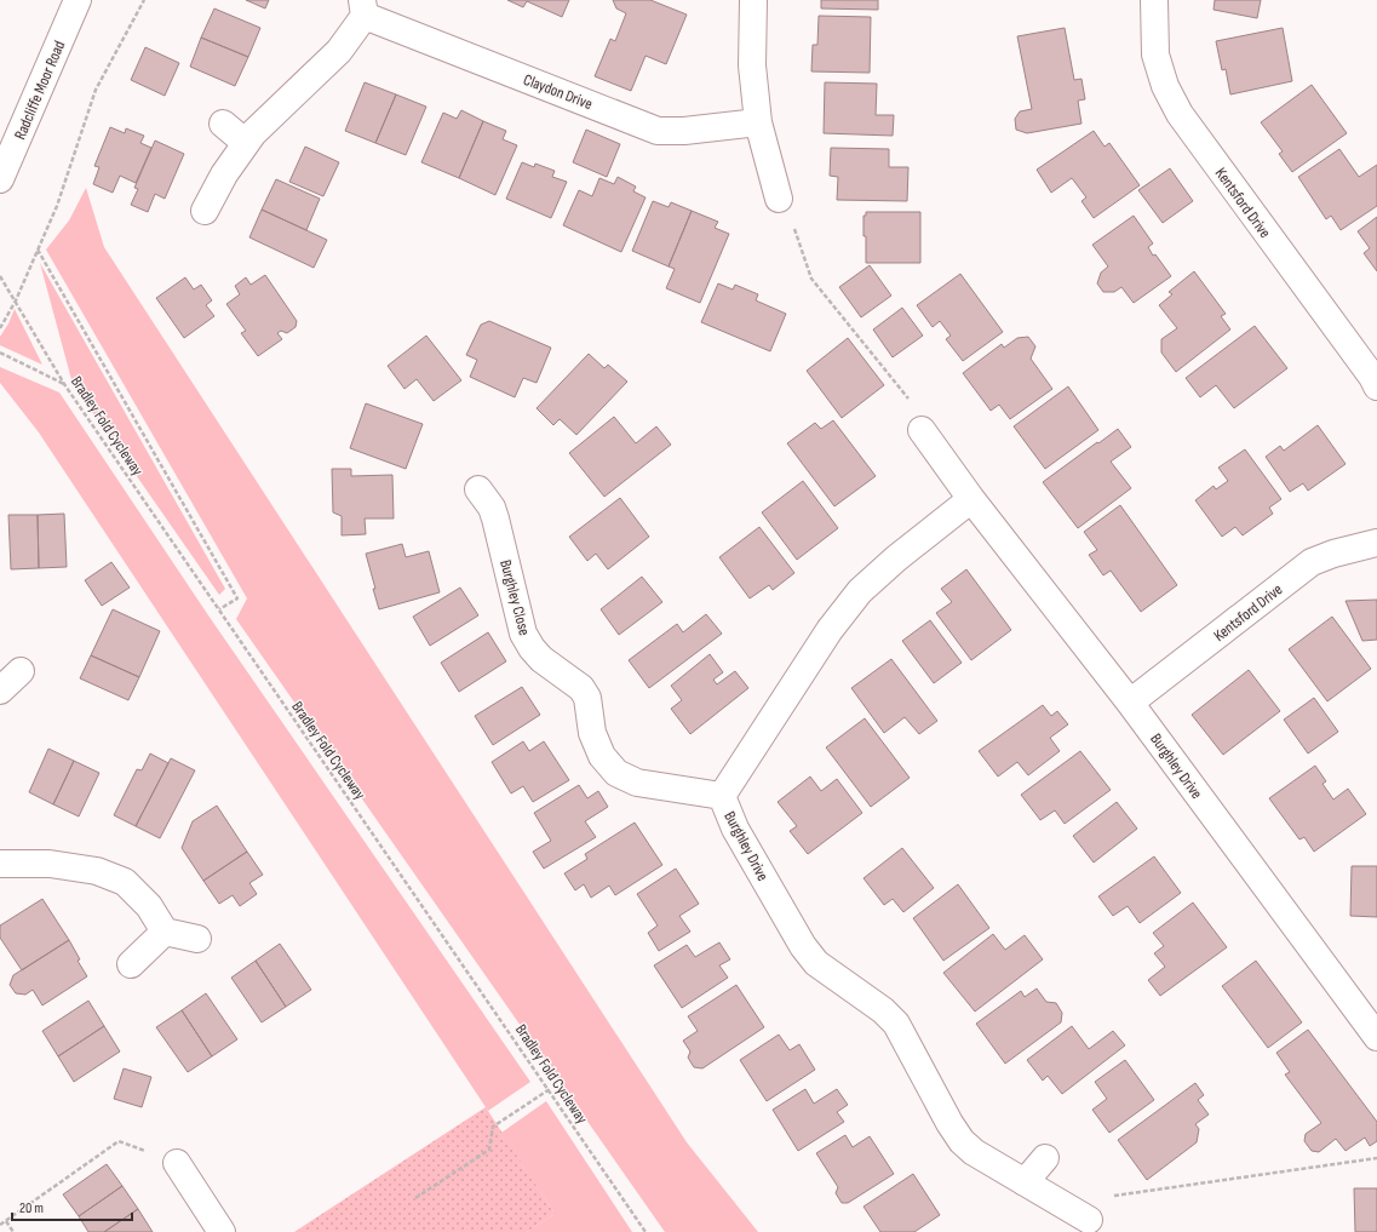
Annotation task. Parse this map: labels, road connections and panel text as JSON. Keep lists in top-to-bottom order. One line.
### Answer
{"streets":{"street":["Radcliffe Moor Road","Claydon Drive","Kentsford Drive","Burghley Close","Burghley Drive"],"path":["Bradley Fold Cycleway"]},"crossings":[["Kentsford Drive","Burghley Drive"],["Burghley Close","Burghley Drive"]],"scale_bar":"20 m"}
